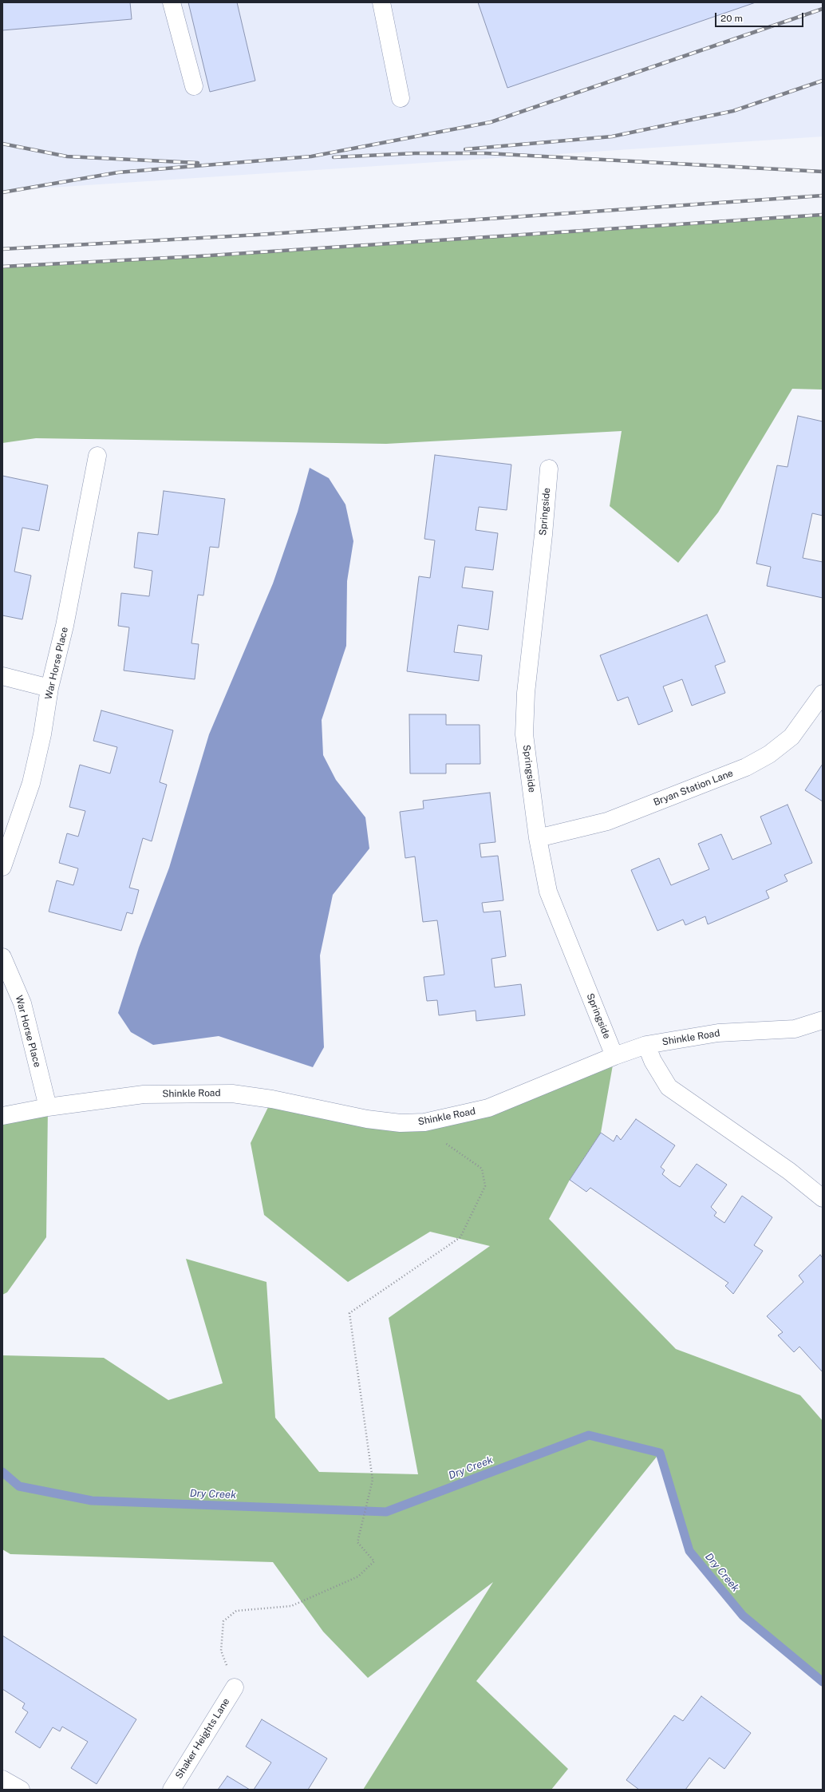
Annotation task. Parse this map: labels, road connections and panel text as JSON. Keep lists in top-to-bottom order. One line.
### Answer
{"streets":{"street":["Springside","War Horse Place","Bryan Station Lane","Shinkle Road","Shaker Heights Lane"]},"crossings":[["Springside","Bryan Station Lane"],["Springside","Shinkle Road"],["War Horse Place","Shinkle Road"]],"water":["Dry Creek"],"scale_bar":"20 m"}
